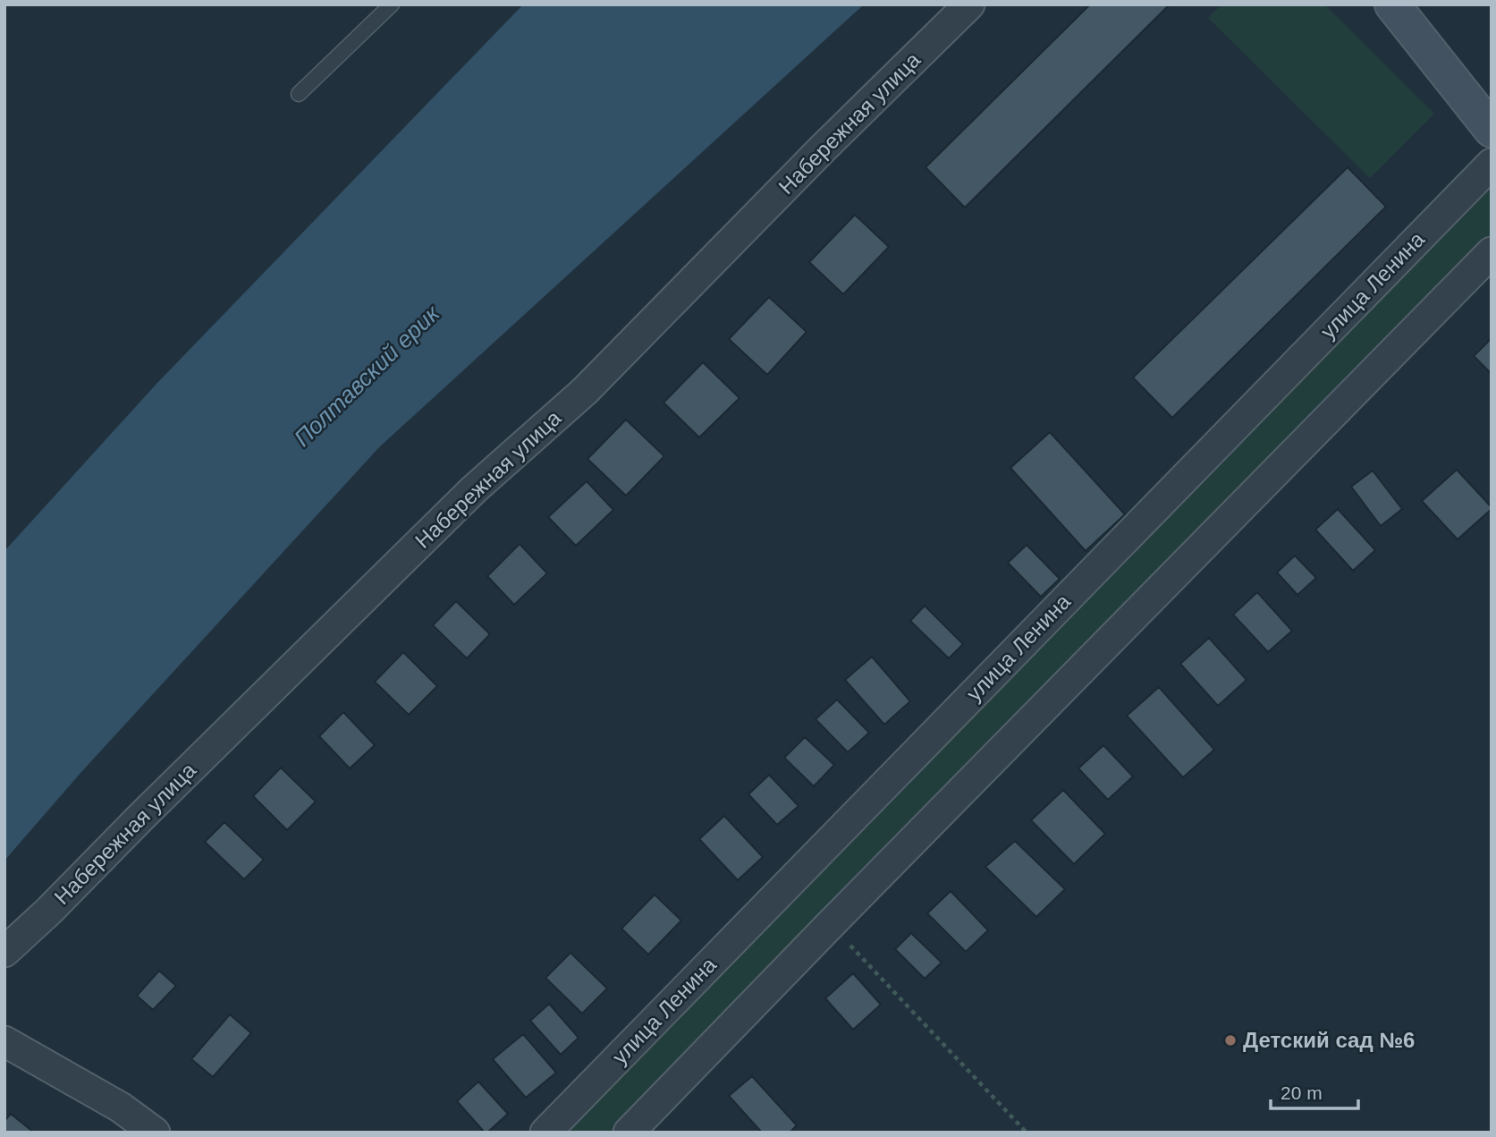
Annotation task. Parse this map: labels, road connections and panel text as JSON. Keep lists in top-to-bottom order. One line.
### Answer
{"streets":{"street":["Набережная улица","улица Ленина"]},"water":["Полтавский ерик"],"places":["Детский сад №6"],"scale_bar":"20 m"}
